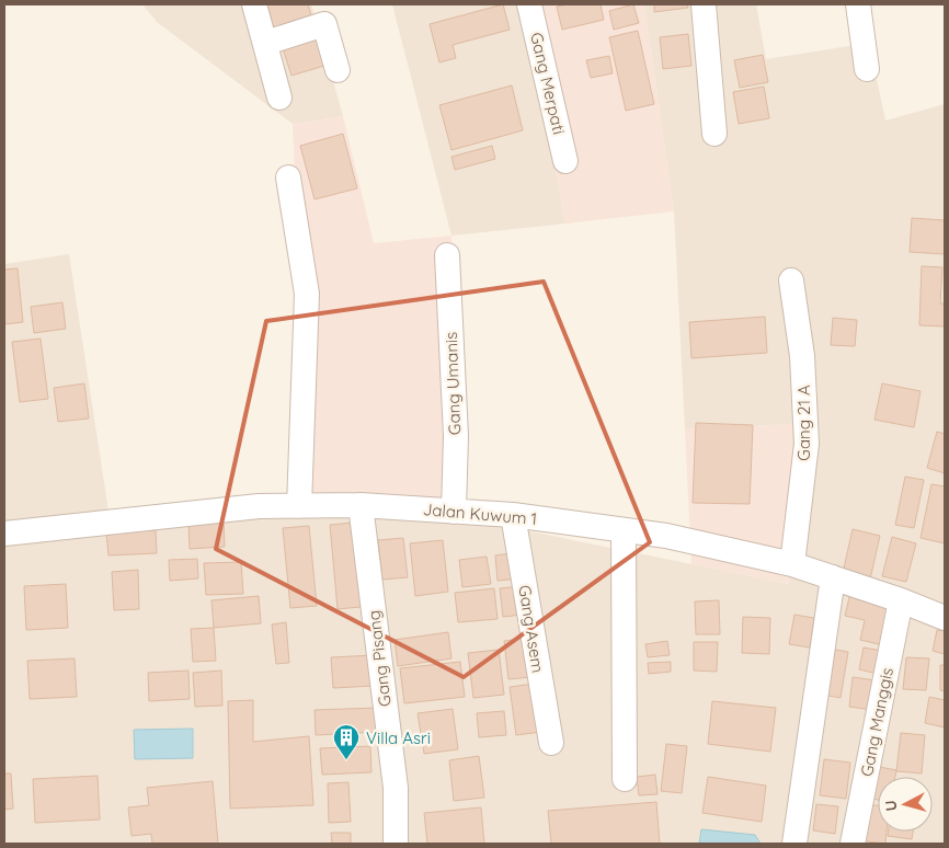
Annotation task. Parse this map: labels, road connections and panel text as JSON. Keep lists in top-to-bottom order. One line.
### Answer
{"streets":{"street":["Gang Merpati","Gang Umanis","Gang 21 A","Jalan Kuwum 1","Gang Asem","Gang Pisang","Gang Manggis"]},"crossings":[["Gang Umanis","Jalan Kuwum 1"],["Gang 21 A","Jalan Kuwum 1"],["Jalan Kuwum 1","Gang Asem"],["Jalan Kuwum 1","Gang Pisang"],["Jalan Kuwum 1","Gang Manggis"]],"places":{"building":["Villa Asri"]},"north":"left"}
